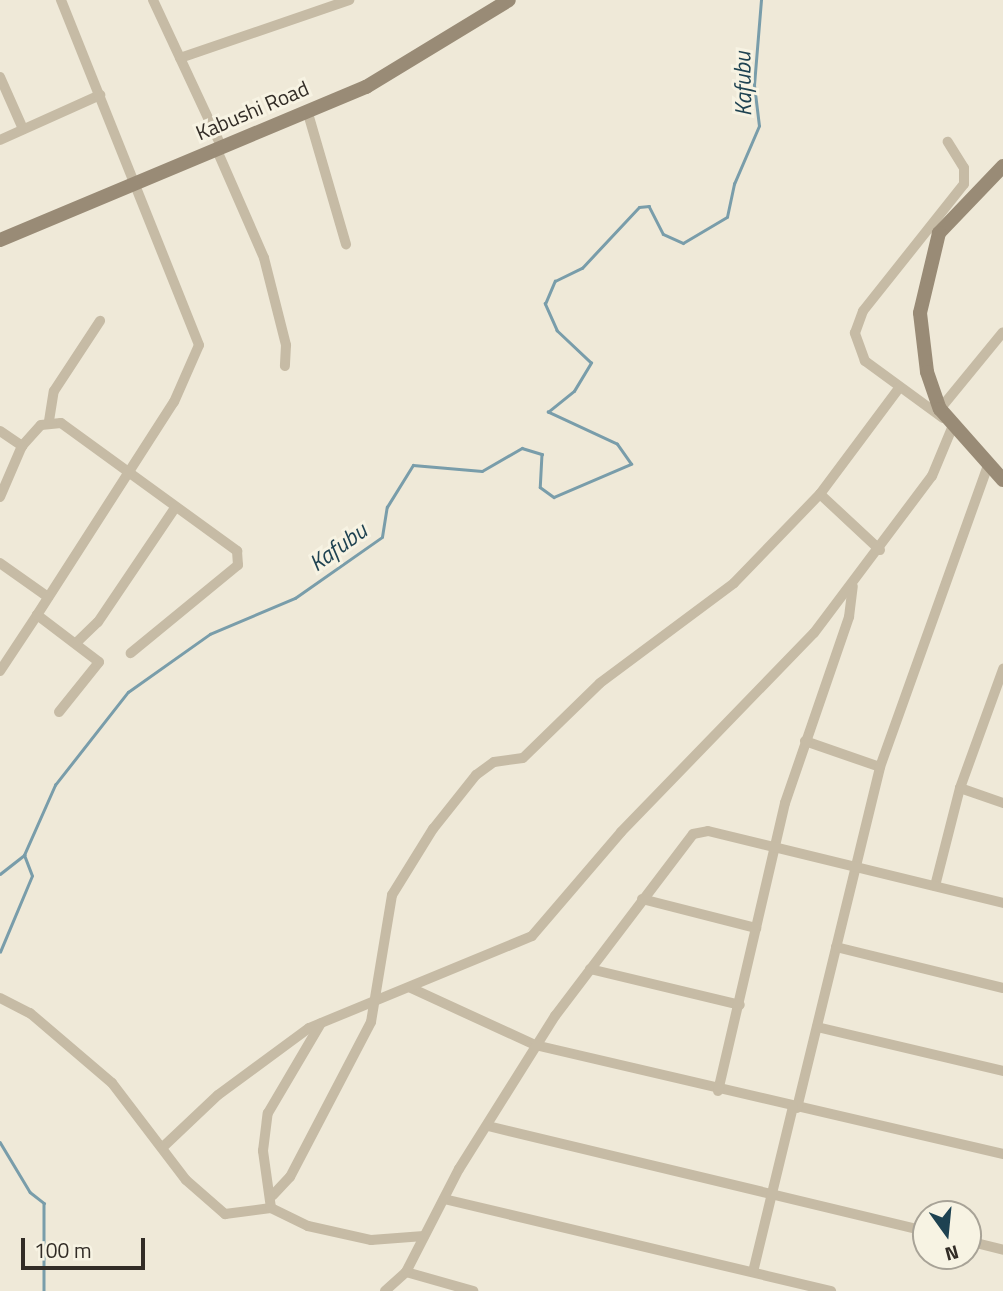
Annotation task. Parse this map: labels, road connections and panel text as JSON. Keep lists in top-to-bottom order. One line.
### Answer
{"streets":{"main road":["Kabushi Road"]},"water":["Kafubu"],"scale_bar":"100 m","north":"bottom"}
